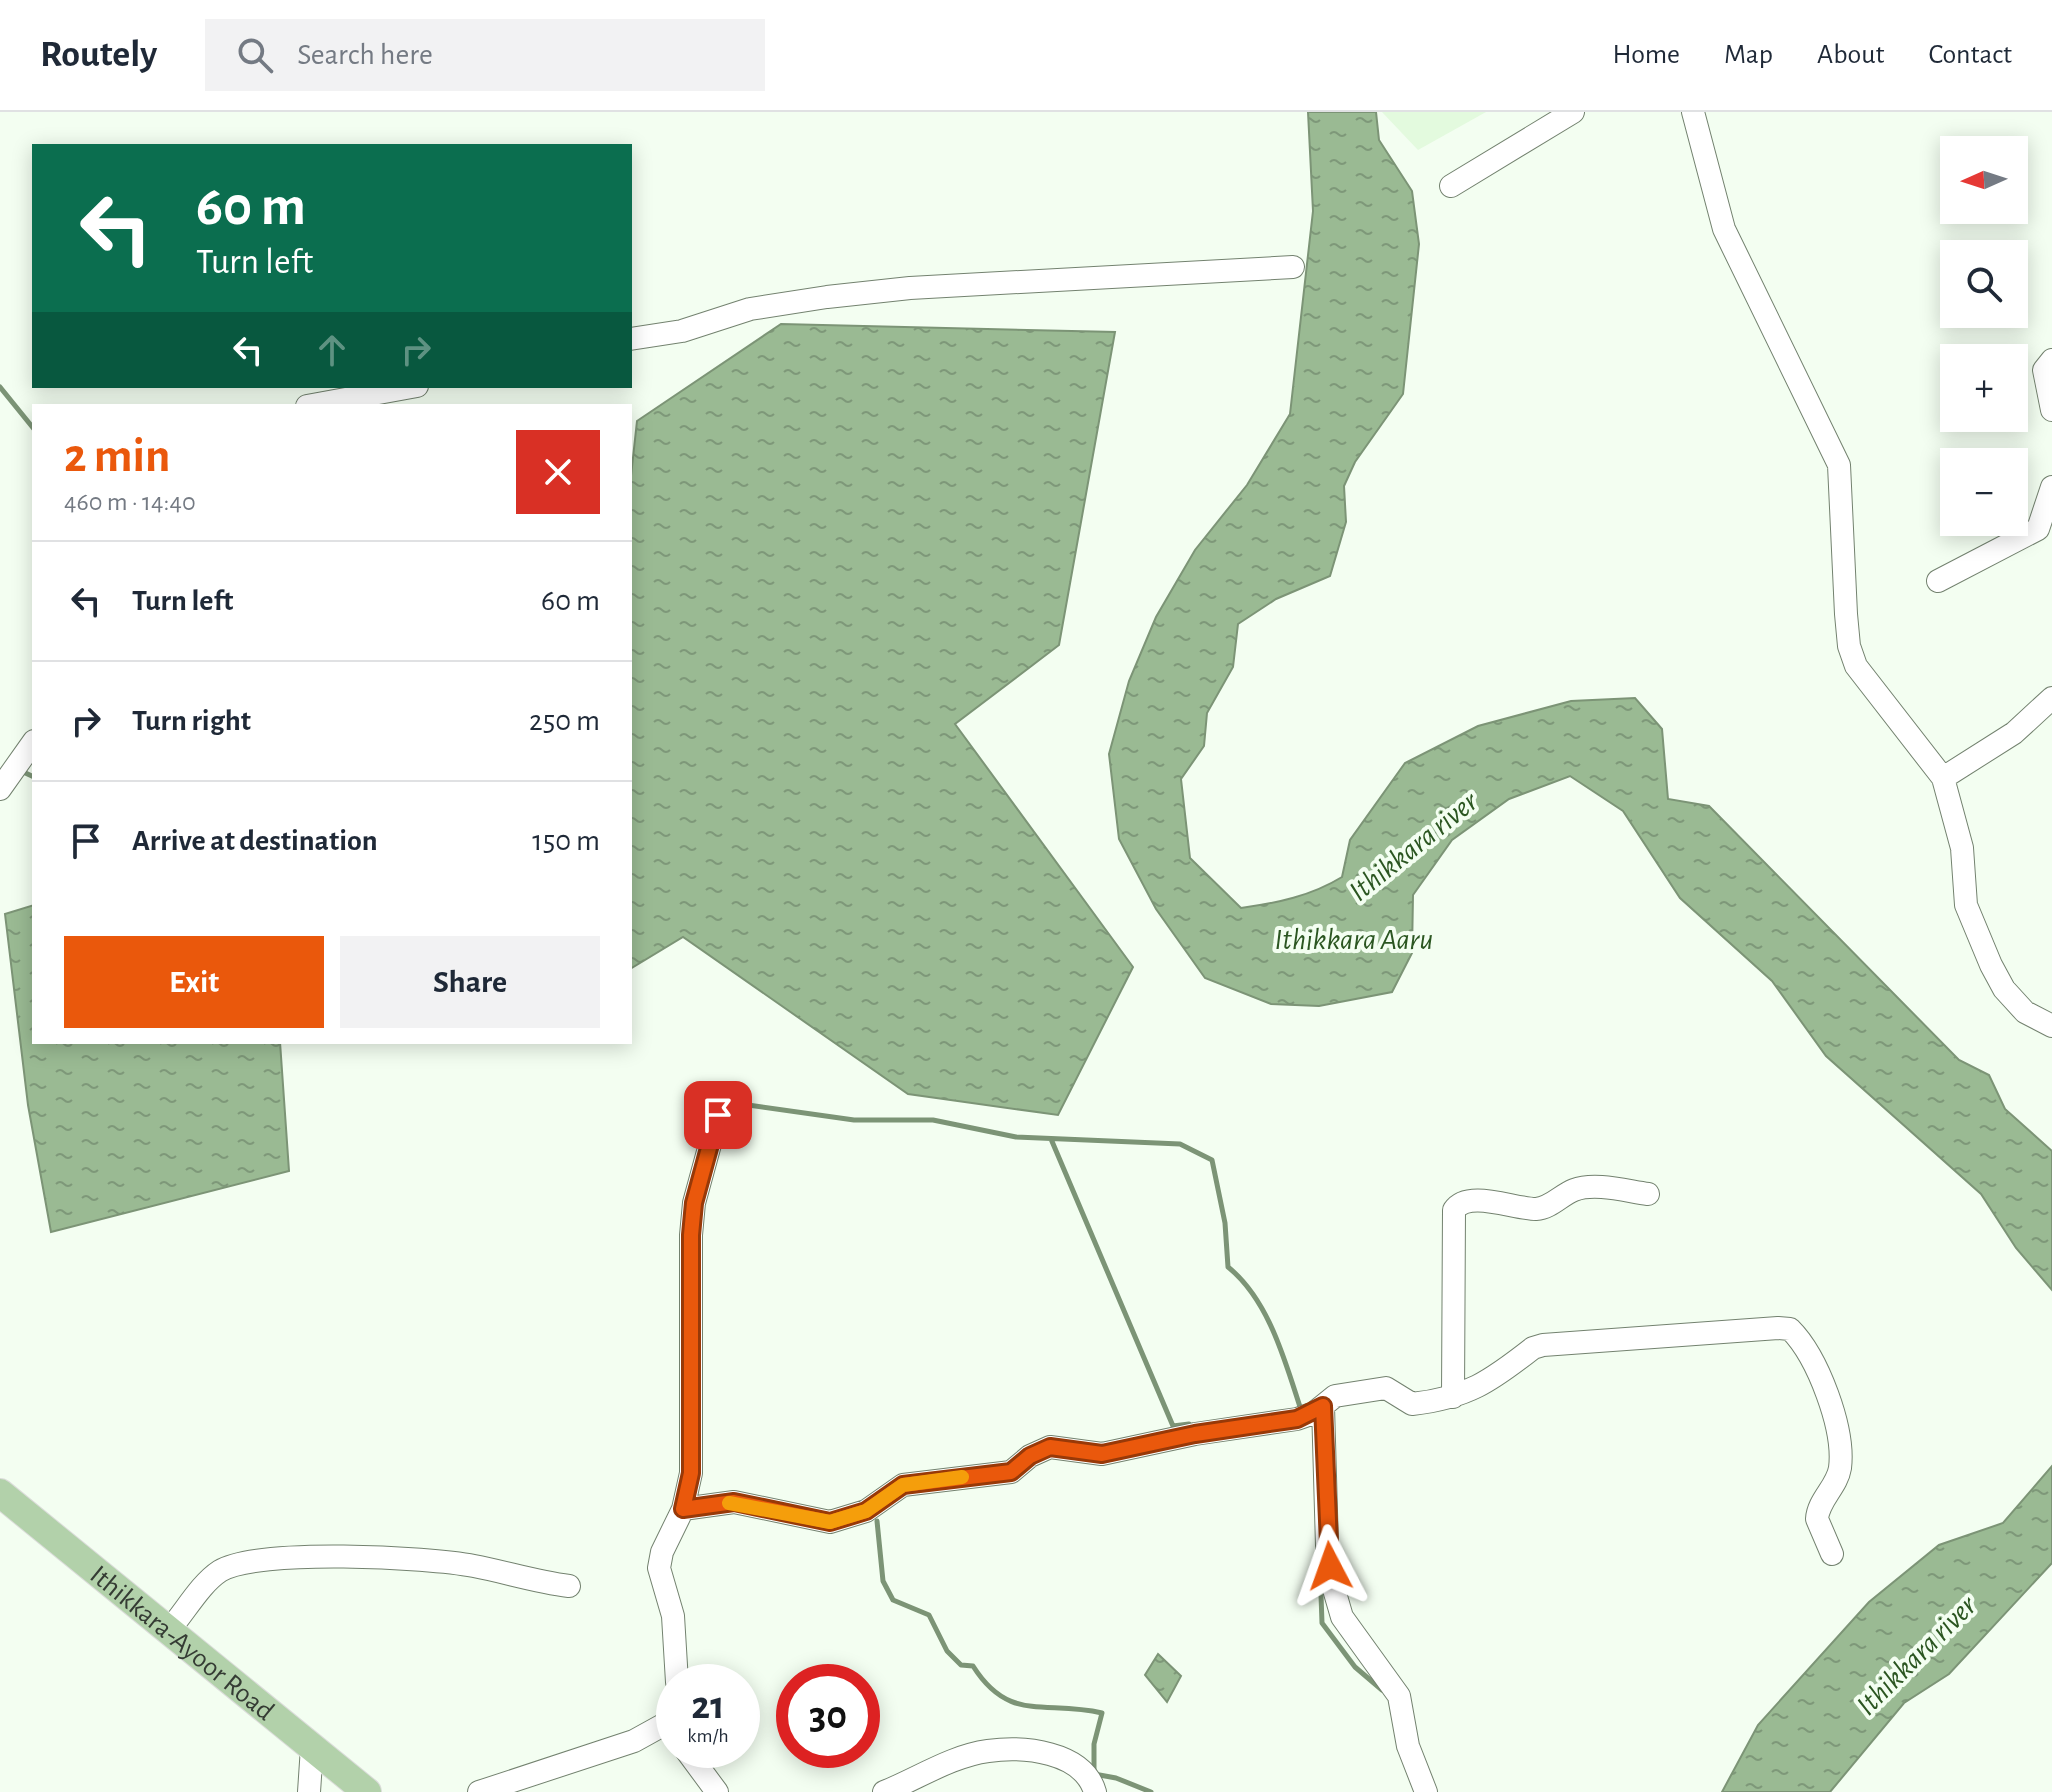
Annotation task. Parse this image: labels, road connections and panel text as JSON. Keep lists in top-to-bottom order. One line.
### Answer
{"streets":{"main road":["Ithikkara-Ayoor Road"]},"water":["Ithikkara river","Ithikkara Aaru"],"north":"left","page":{"header":"Routely","search":"Search here","nav":["Home","Map","About","Contact"],"map_buttons":["+","−"],"turn":["60 m","Turn left"],"heading":["2 min","460 m · 14:40"],"list":[{"name":"Turn left","value":"60 m"},{"name":"Turn right","value":"250 m"},{"name":"Arrive at destination","value":"150 m"}],"buttons":["Exit","Share"],"speed":"21 km/h","limit":"30"}}
